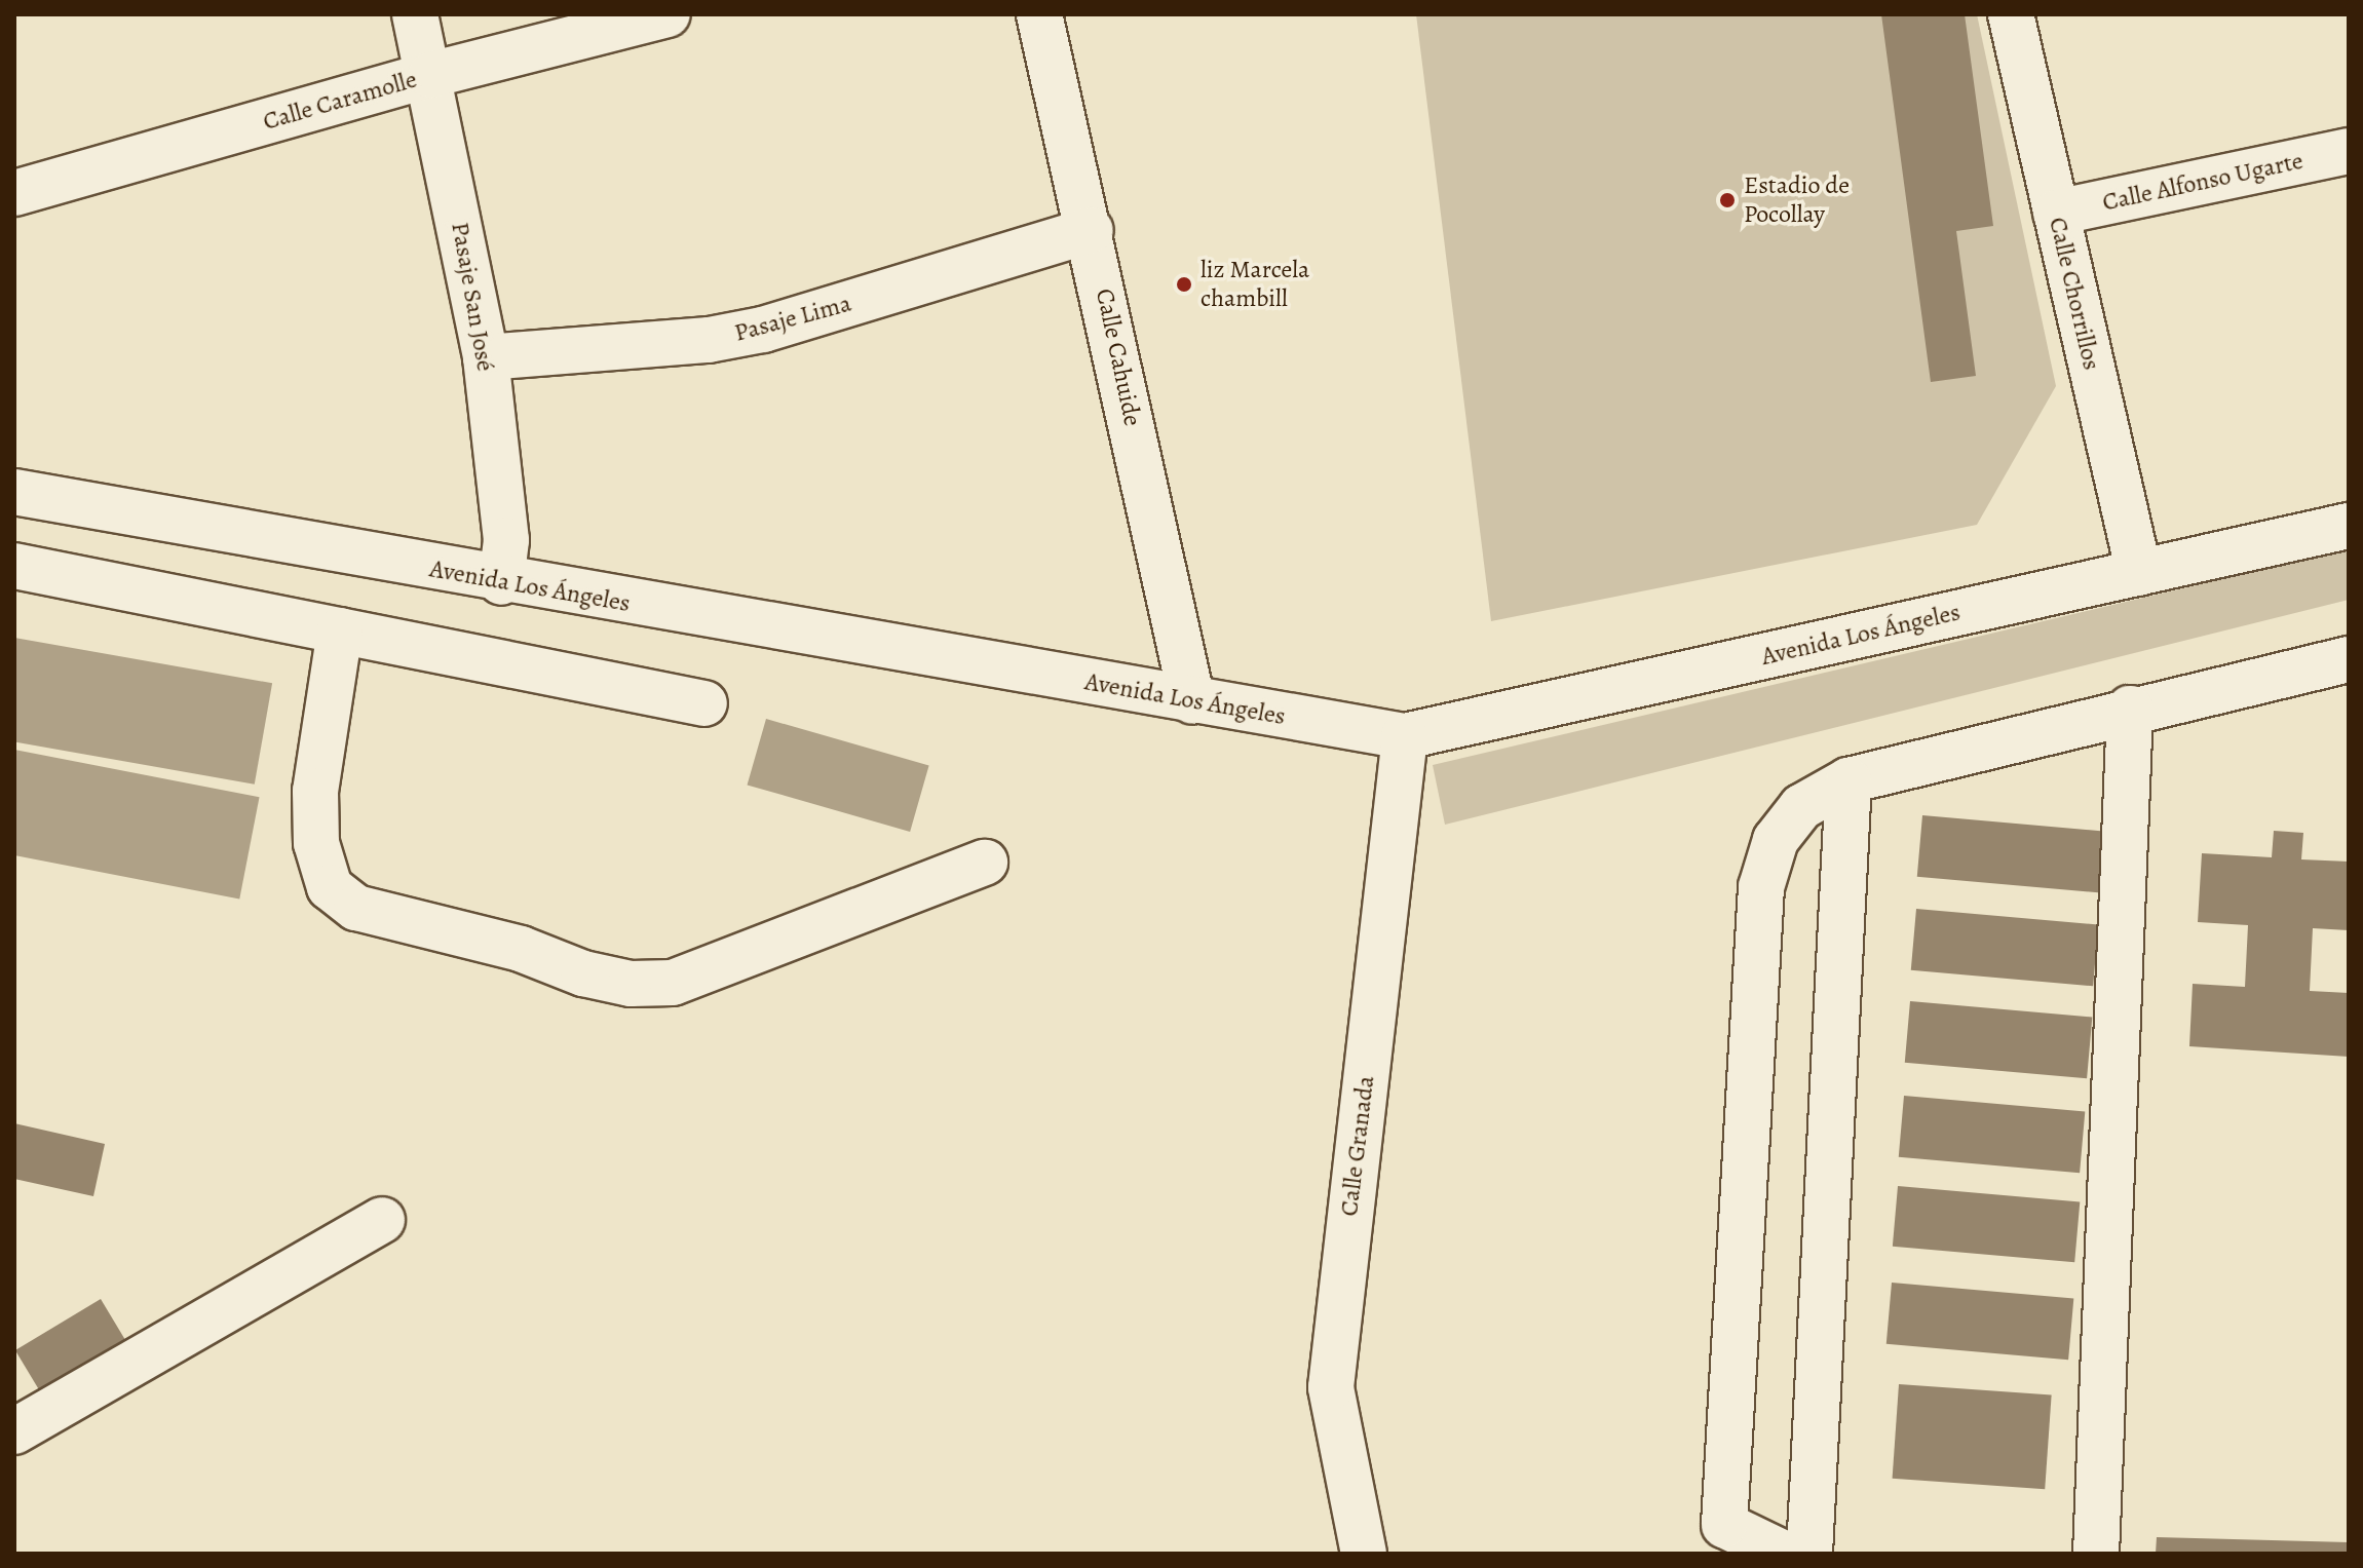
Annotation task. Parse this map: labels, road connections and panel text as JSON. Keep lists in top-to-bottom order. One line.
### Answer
{"streets":{"street":["Calle Caramolle","Calle Alfonso Ugarte","Calle Chorrillos","Pasaje San José","Pasaje Lima","Calle Cahuide","Avenida Los Ángeles","Calle Granada"]},"crossings":[["Calle Caramolle","Pasaje San José"],["Calle Alfonso Ugarte","Calle Chorrillos"],["Calle Chorrillos","Avenida Los Ángeles"],["Pasaje San José","Pasaje Lima"],["Pasaje San José","Avenida Los Ángeles"],["Pasaje Lima","Calle Cahuide"],["Calle Cahuide","Avenida Los Ángeles"],["Avenida Los Ángeles","Calle Granada"]],"places":["Estadio de Pocollay","liz Marcela chambill"]}
